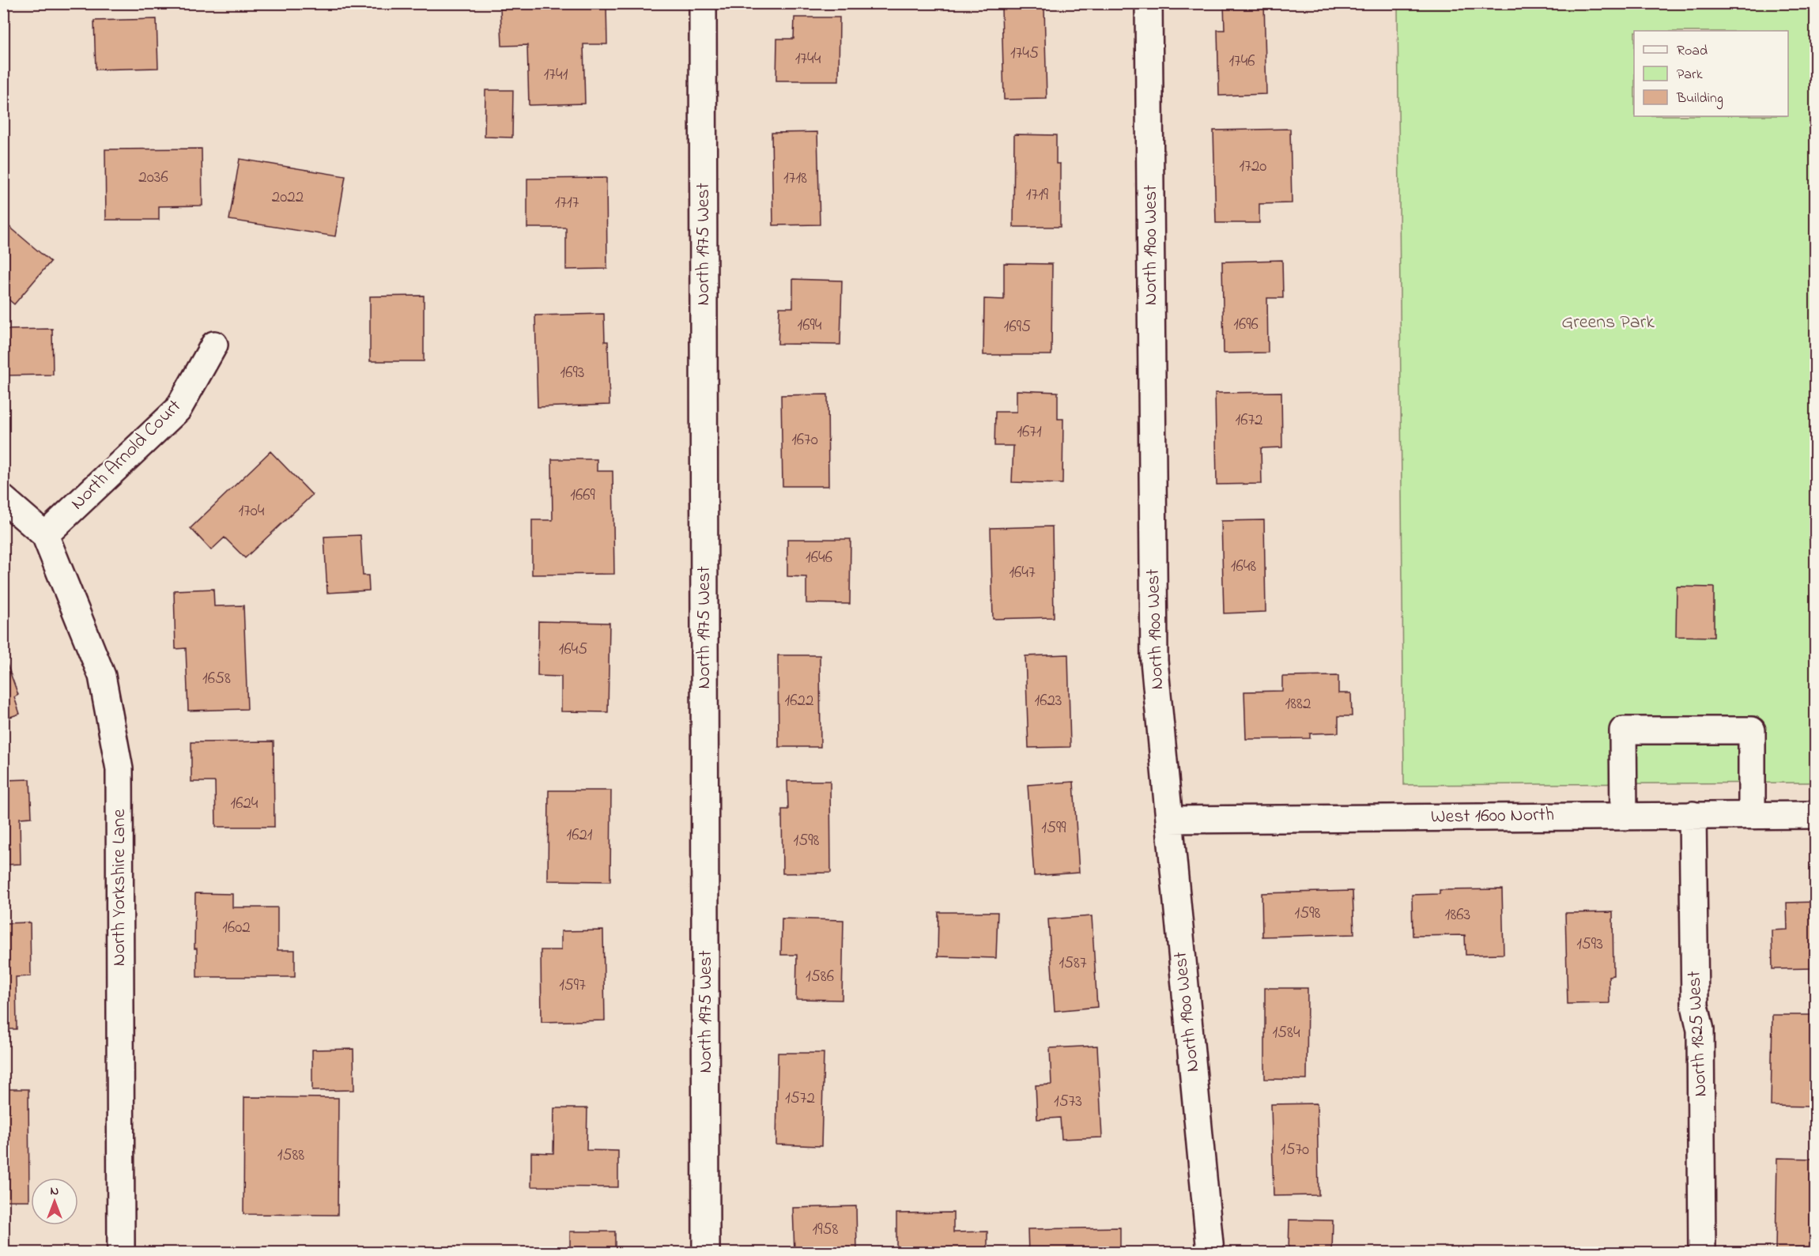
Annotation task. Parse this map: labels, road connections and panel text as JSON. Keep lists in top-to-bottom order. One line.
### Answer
{"streets":{"street":["North 1975 West","North 1900 West","North Arnold Court","West 1600 North","North Yorkshire Lane","North 1825 West"]},"crossings":[["North 1900 West","West 1600 North"],["North Arnold Court","North Yorkshire Lane"],["West 1600 North","North 1825 West"]],"parks":["Greens Park"],"house_numbers":["1745","1744","1746","1741","1720","2036","1718","1719","2022","1717","1696","1694","1695","1693","1672","1671","1670","1669","1704","1646","1648","1647","1645","1658","1622","1623","1882","1624","1599","1621","1598","1598","1863","1602","1593","1587","1586","1597","1584","1572","1573","1570","1588","1958"],"legend":["Road","Park","Building"],"north":"top"}
